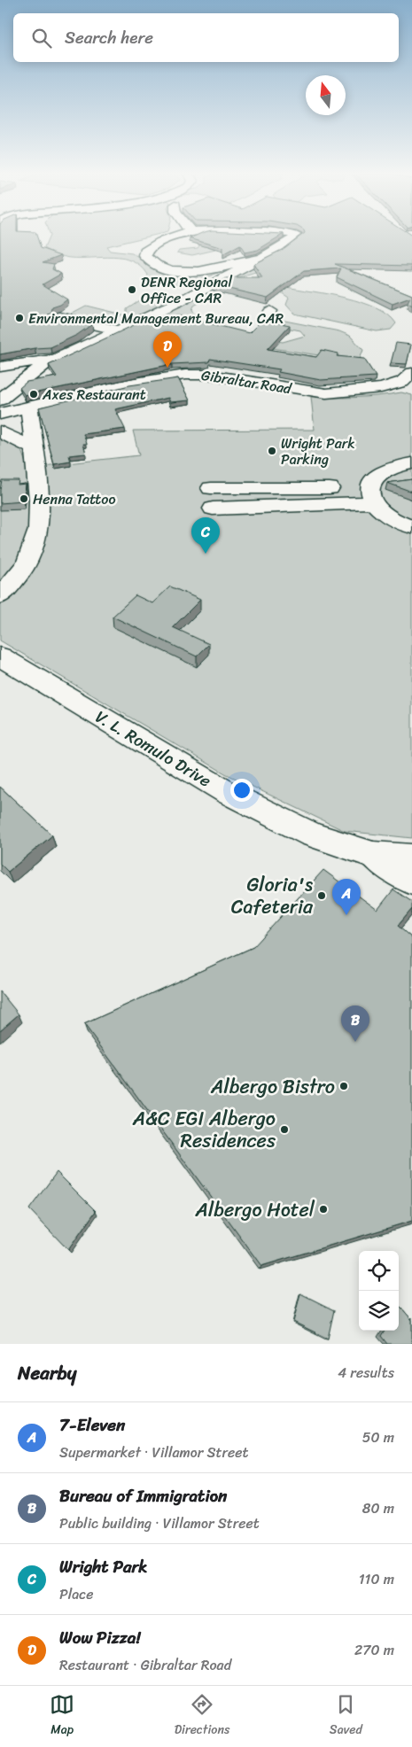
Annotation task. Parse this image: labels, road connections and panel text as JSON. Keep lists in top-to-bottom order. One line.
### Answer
{"streets":{"street":["Gibraltar Road","V. L. Romulo Drive"]},"places":["DENR Regional Office - CAR","Environmental Management Bureau, CAR","Axes Restaurant","Wright Park Parking","Henna Tattoo","Gloria's Cafeteria","Albergo Bistro","A&C EGI Albergo Residences","Albergo Hotel"],"north":"top","page":{"search":"Search here","pins":["D","C","A","B"],"heading":["Nearby","4 results"],"list":[{"mark":"A","name":"7-Eleven","note":"Supermarket · Villamor Street","value":"50 m"},{"mark":"B","name":"Bureau of Immigration","note":"Public building · Villamor Street","value":"80 m"},{"mark":"C","name":"Wright Park","note":"Place","value":"110 m"},{"mark":"D","name":"Wow Pizza!","note":"Restaurant · Gibraltar Road","value":"270 m"}],"nav":["Map","Directions","Saved"]}}
